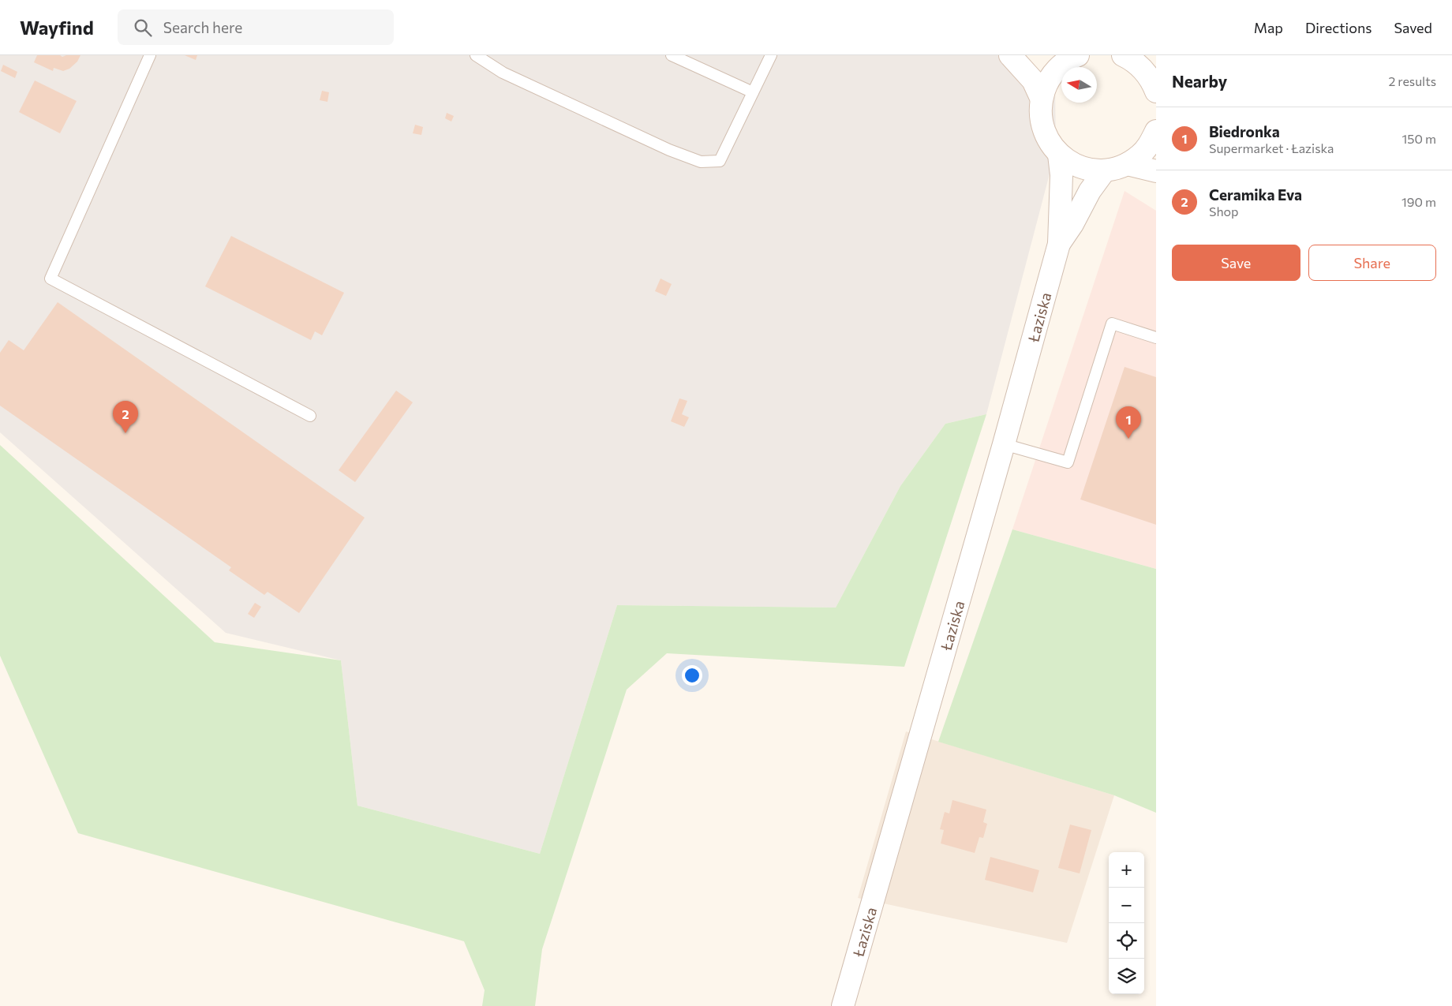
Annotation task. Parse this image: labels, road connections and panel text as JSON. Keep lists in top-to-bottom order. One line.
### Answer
{"streets":{"street":["Łaziska"]},"north":"left","page":{"header":"Wayfind","search":"Search here","nav":["Map","Directions","Saved"],"heading":["Nearby","2 results"],"list":[{"mark":"1","name":"Biedronka","note":"Supermarket · Łaziska","value":"150 m"},{"mark":"2","name":"Ceramika Eva","note":"Shop","value":"190 m"}],"buttons":["Save","Share"],"pins":["2","1"],"map_buttons":["+","−"]}}
